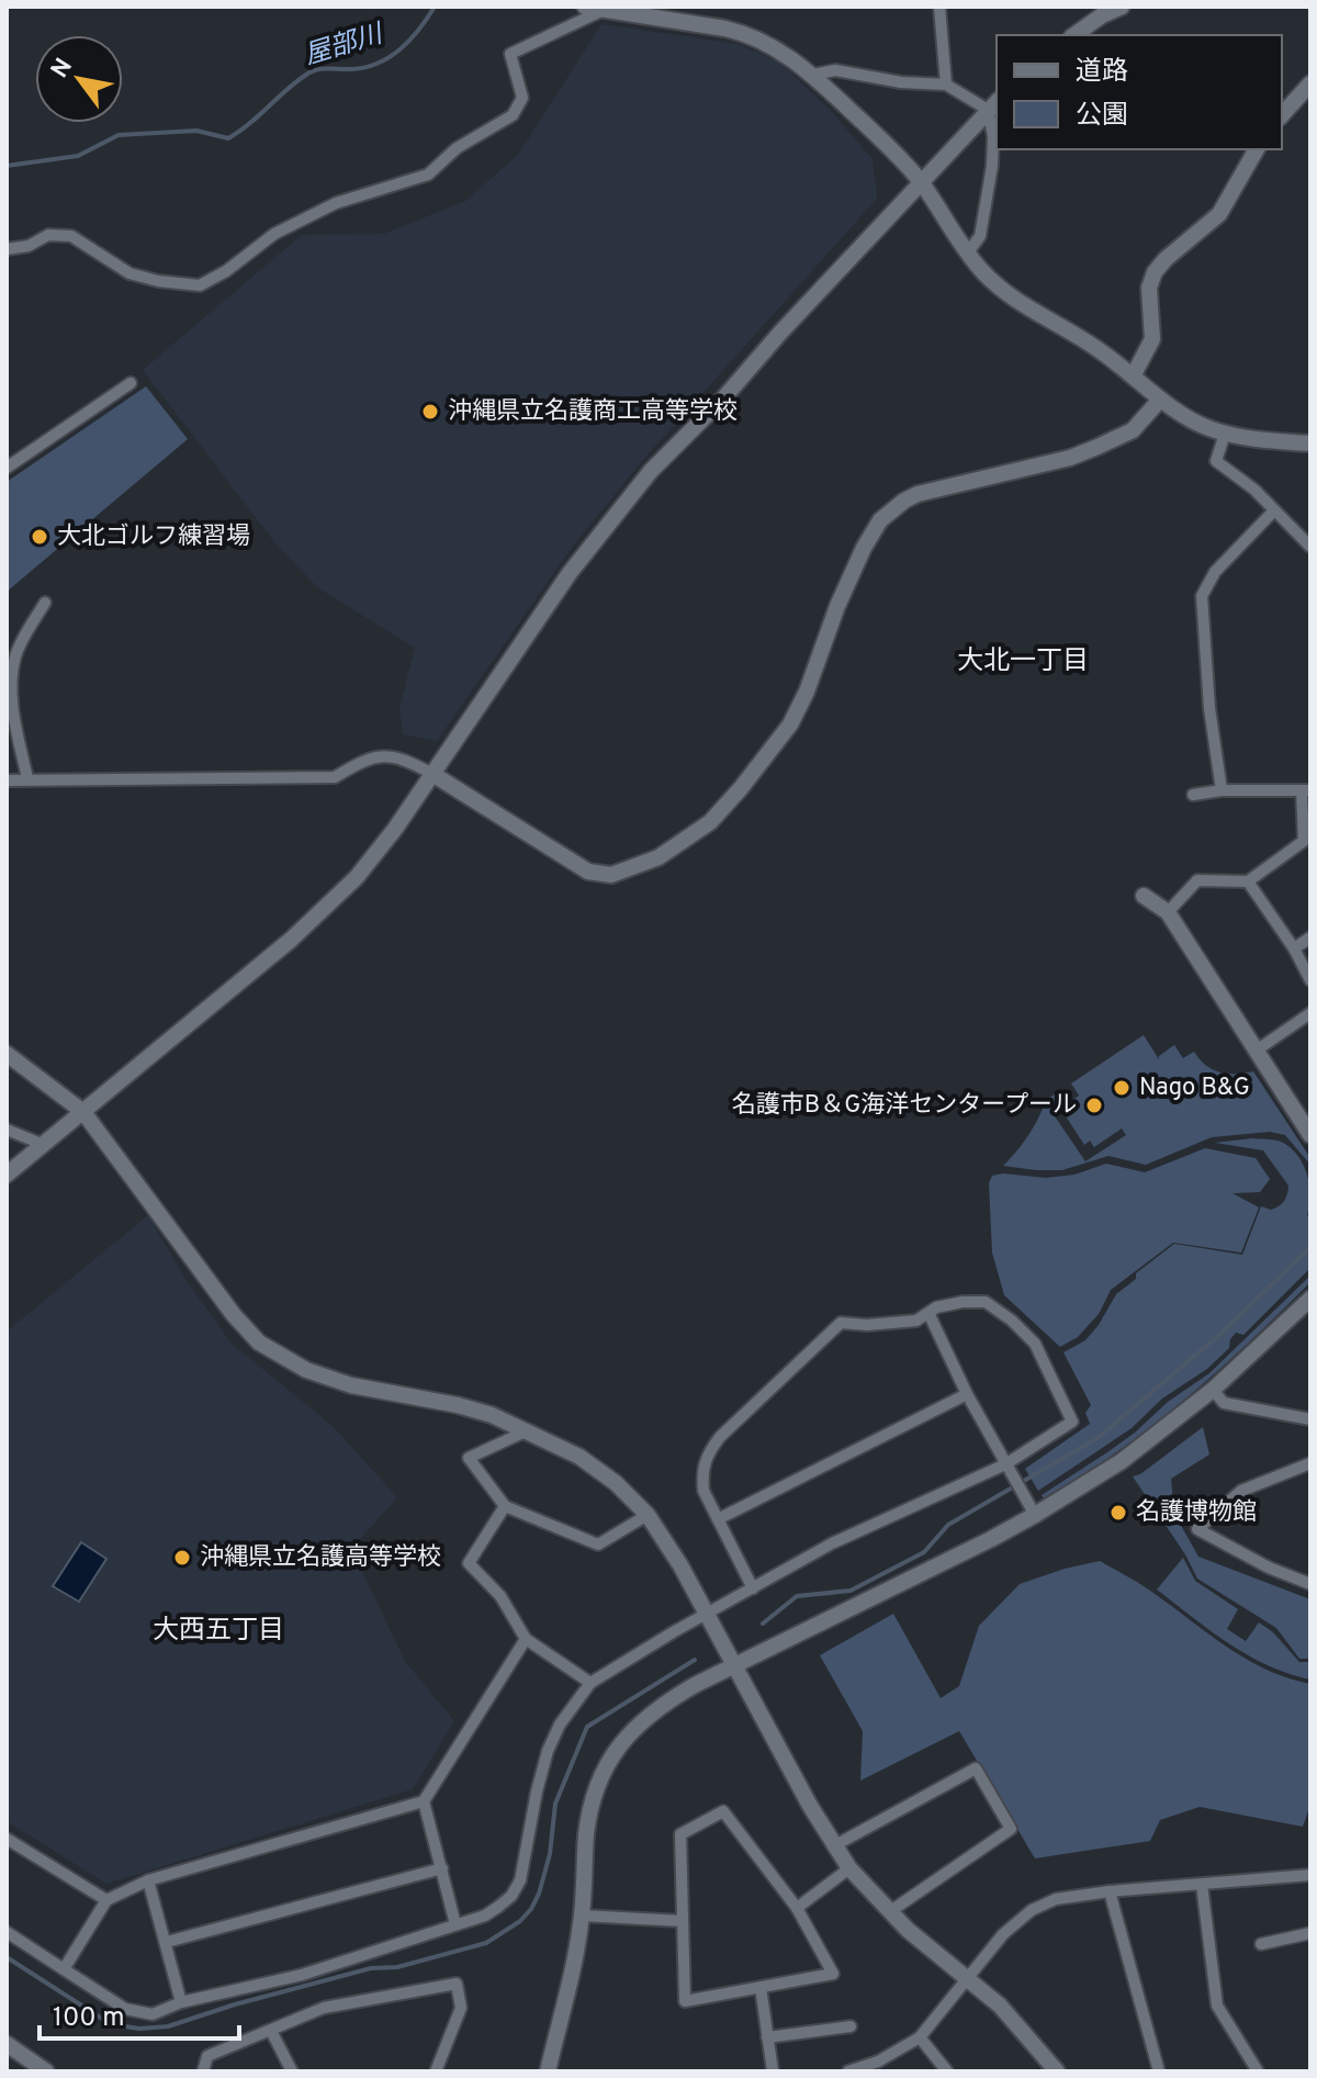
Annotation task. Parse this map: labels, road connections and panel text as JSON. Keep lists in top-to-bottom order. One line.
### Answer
{"districts":["大北一丁目","大西五丁目"],"water":["屋部川"],"places":["沖縄県立名護商工高等学校","大北ゴルフ練習場","Nago B&G","名護市B＆G海洋センタープール","名護博物館","沖縄県立名護高等学校"],"legend":["道路","公園"],"scale_bar":"100 m","north":"top left"}
